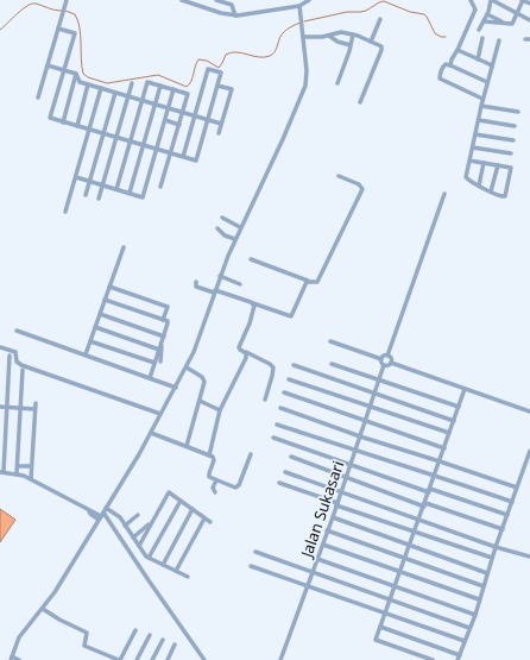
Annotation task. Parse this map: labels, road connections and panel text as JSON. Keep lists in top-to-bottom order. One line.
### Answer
{"streets":{"street":["Jalan Sukasari"]}}
